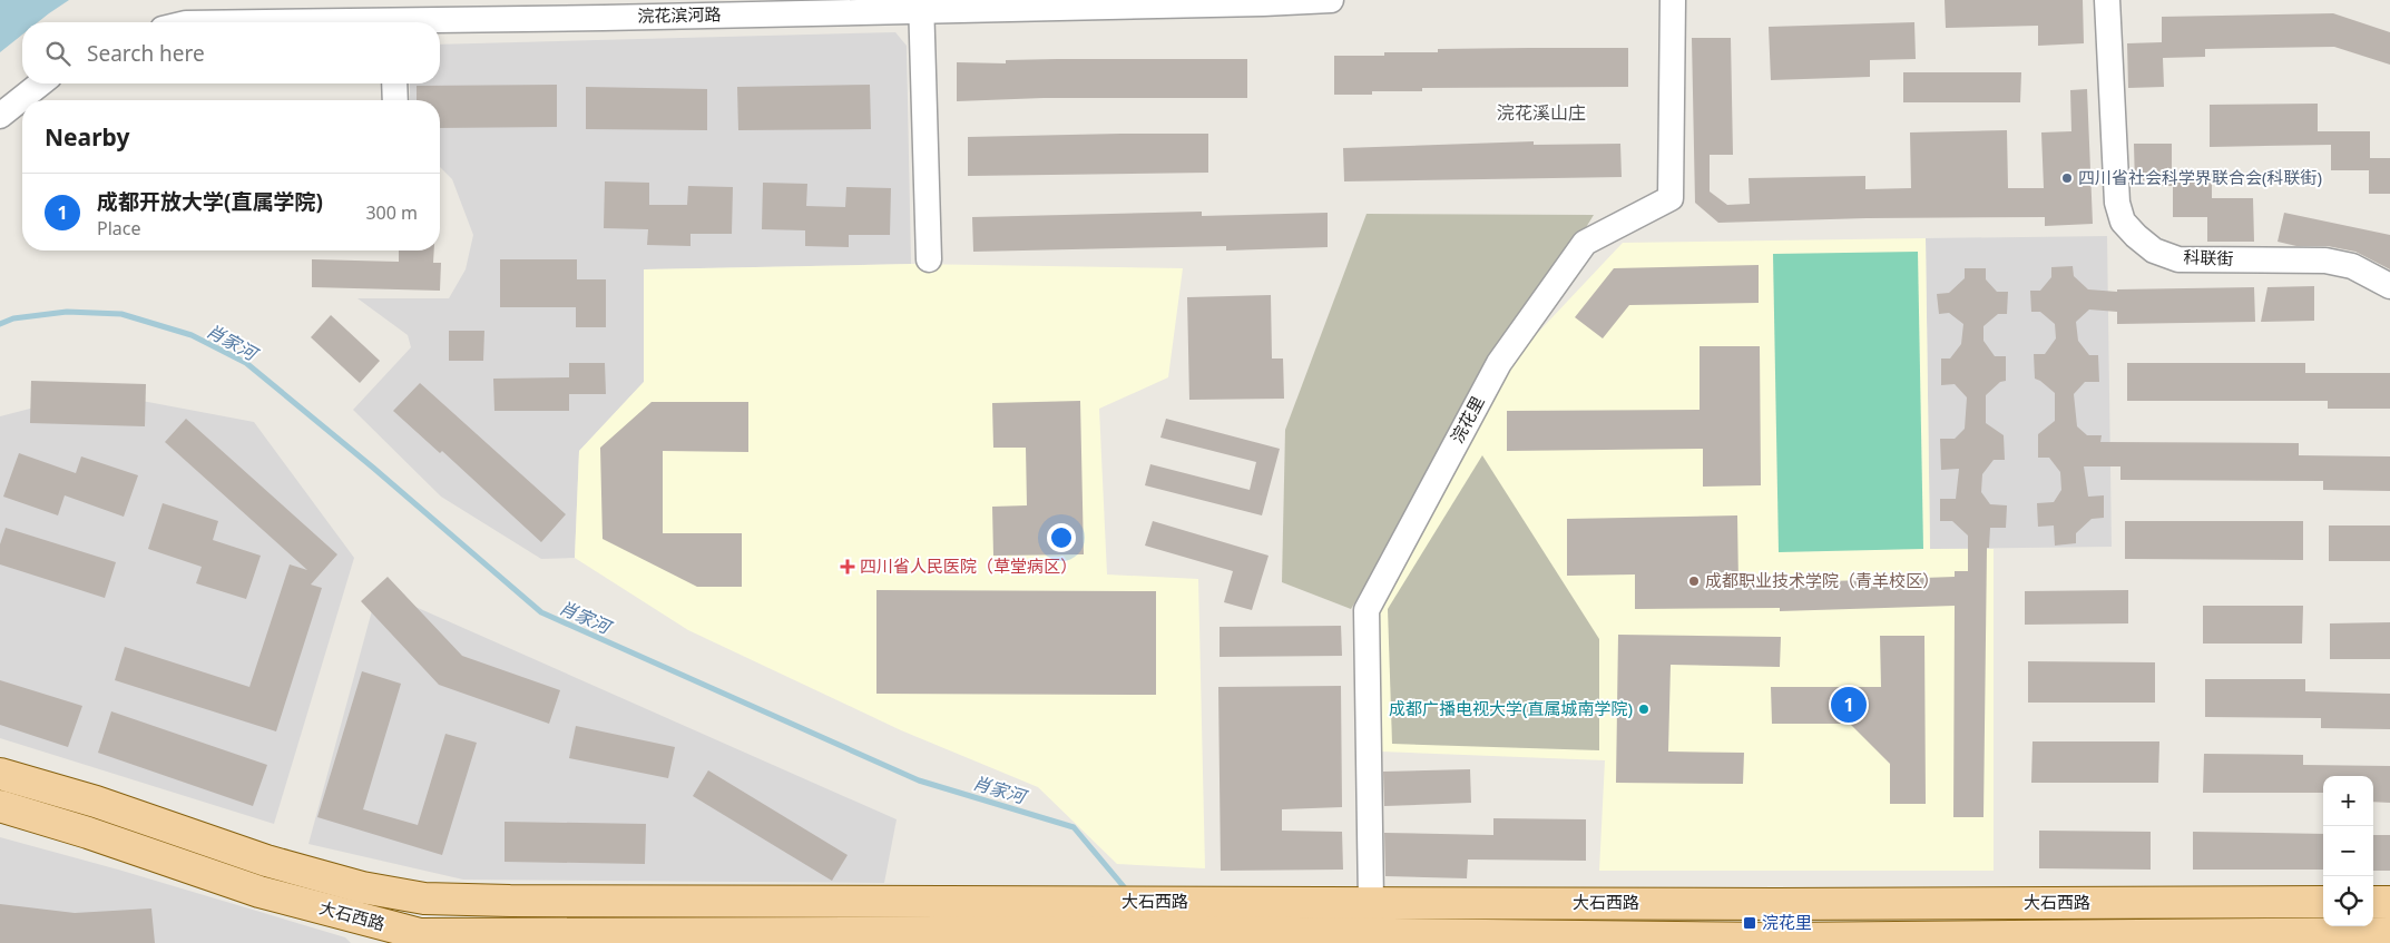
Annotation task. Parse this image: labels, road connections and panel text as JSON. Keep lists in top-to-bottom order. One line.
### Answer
{"streets":{"main road":["大石西路"],"street":["浣花滨河路","科联街","浣花里"]},"crossings":[["浣花里","大石西路"]],"districts":["浣花溪山庄"],"water":["肖家河"],"places":{"other":["四川省社会科学界联合会(科联街)","成都职业技术学院（青羊校区）","成都广播电视大学(直属城南学院)"],"health":["四川省人民医院（草堂病区）"],"transit":["浣花里"]},"page":{"search":"Search here","heading":"Nearby","list":[{"mark":"1","name":"成都开放大学(直属学院)","note":"Place","value":"300 m"}],"pins":"1","map_buttons":["+","−"]}}
